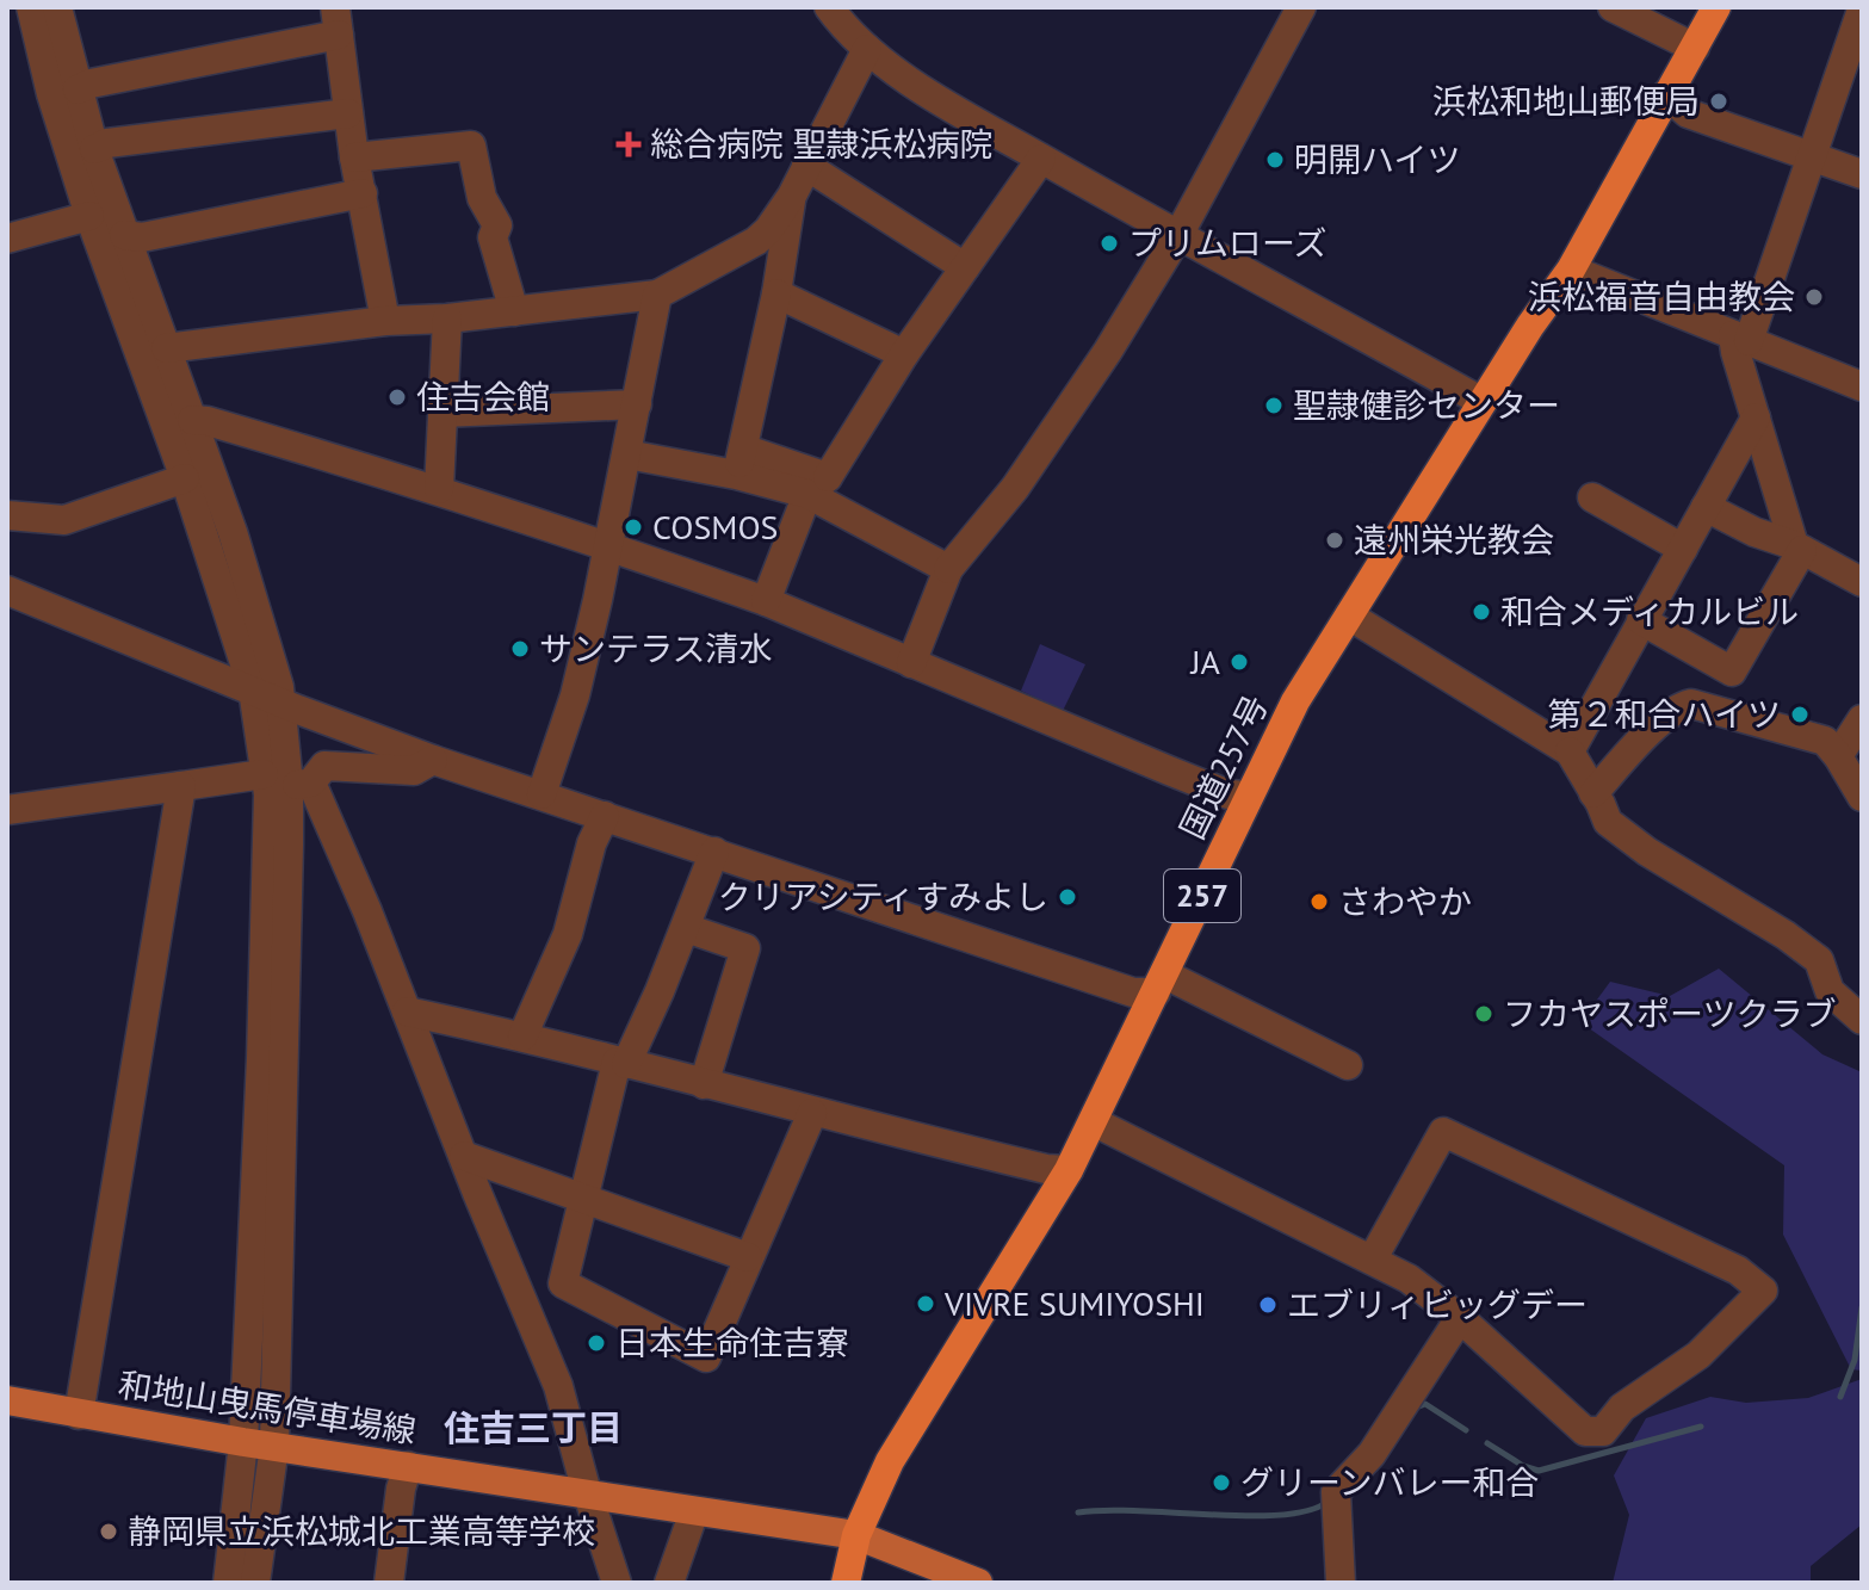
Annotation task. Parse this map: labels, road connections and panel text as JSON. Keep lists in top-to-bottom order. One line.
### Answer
{"streets":{"highway":["国道257号","257"],"main road":["和地山曳馬停車場線"]},"crossings":[["国道257号","和地山曳馬停車場線"]],"districts":["住吉三丁目"],"places":{"other":["浜松和地山郵便局","明開ハイツ","プリムローズ","浜松福音自由教会","住吉会館","聖隷健診センター","COSMOS","遠州栄光教会","和合メディカルビル","サンテラス清水","JA","第２和合ハイツ","クリアシティすみよし","さわやか","フカヤスポーツクラブ","VIVRE SUMIYOSHI","エブリィビッグデー","日本生命住吉寮","グリーンバレー和合","静岡県立浜松城北工業高等学校"],"health":["総合病院 聖隷浜松病院"]}}
